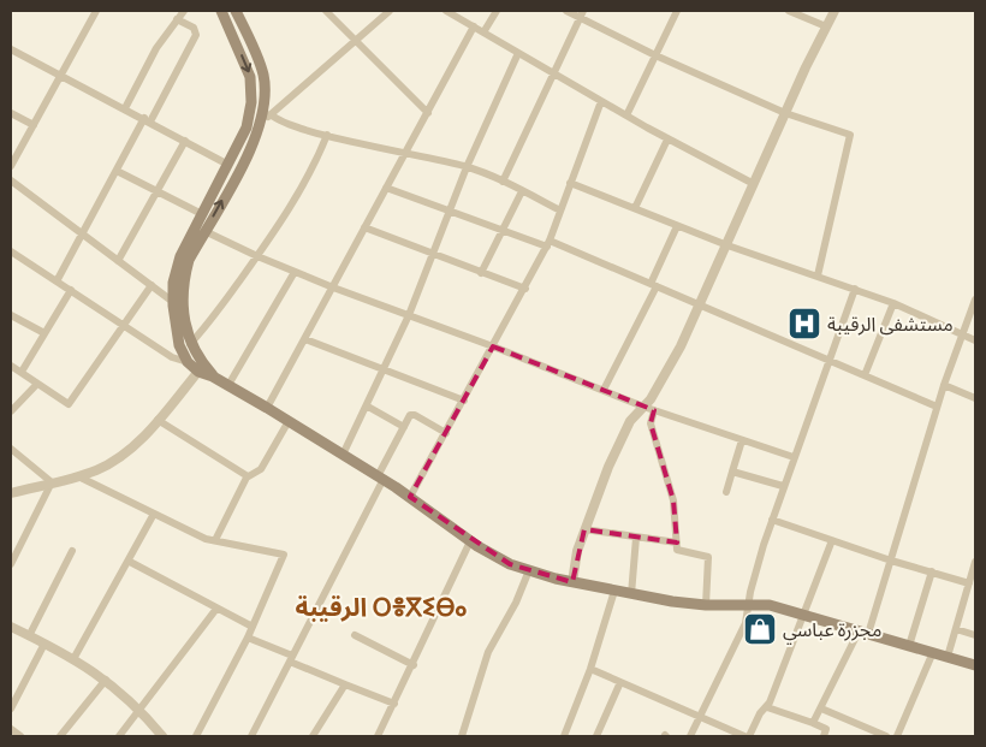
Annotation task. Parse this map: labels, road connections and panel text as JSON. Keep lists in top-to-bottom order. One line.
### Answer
{"districts":["الرقيبة ⵔⴻⴳⵉⴱⴰ"],"places":{"hospital":["مستشفى الرقيبة"],"shop":["مجزرة عباسي"]}}
